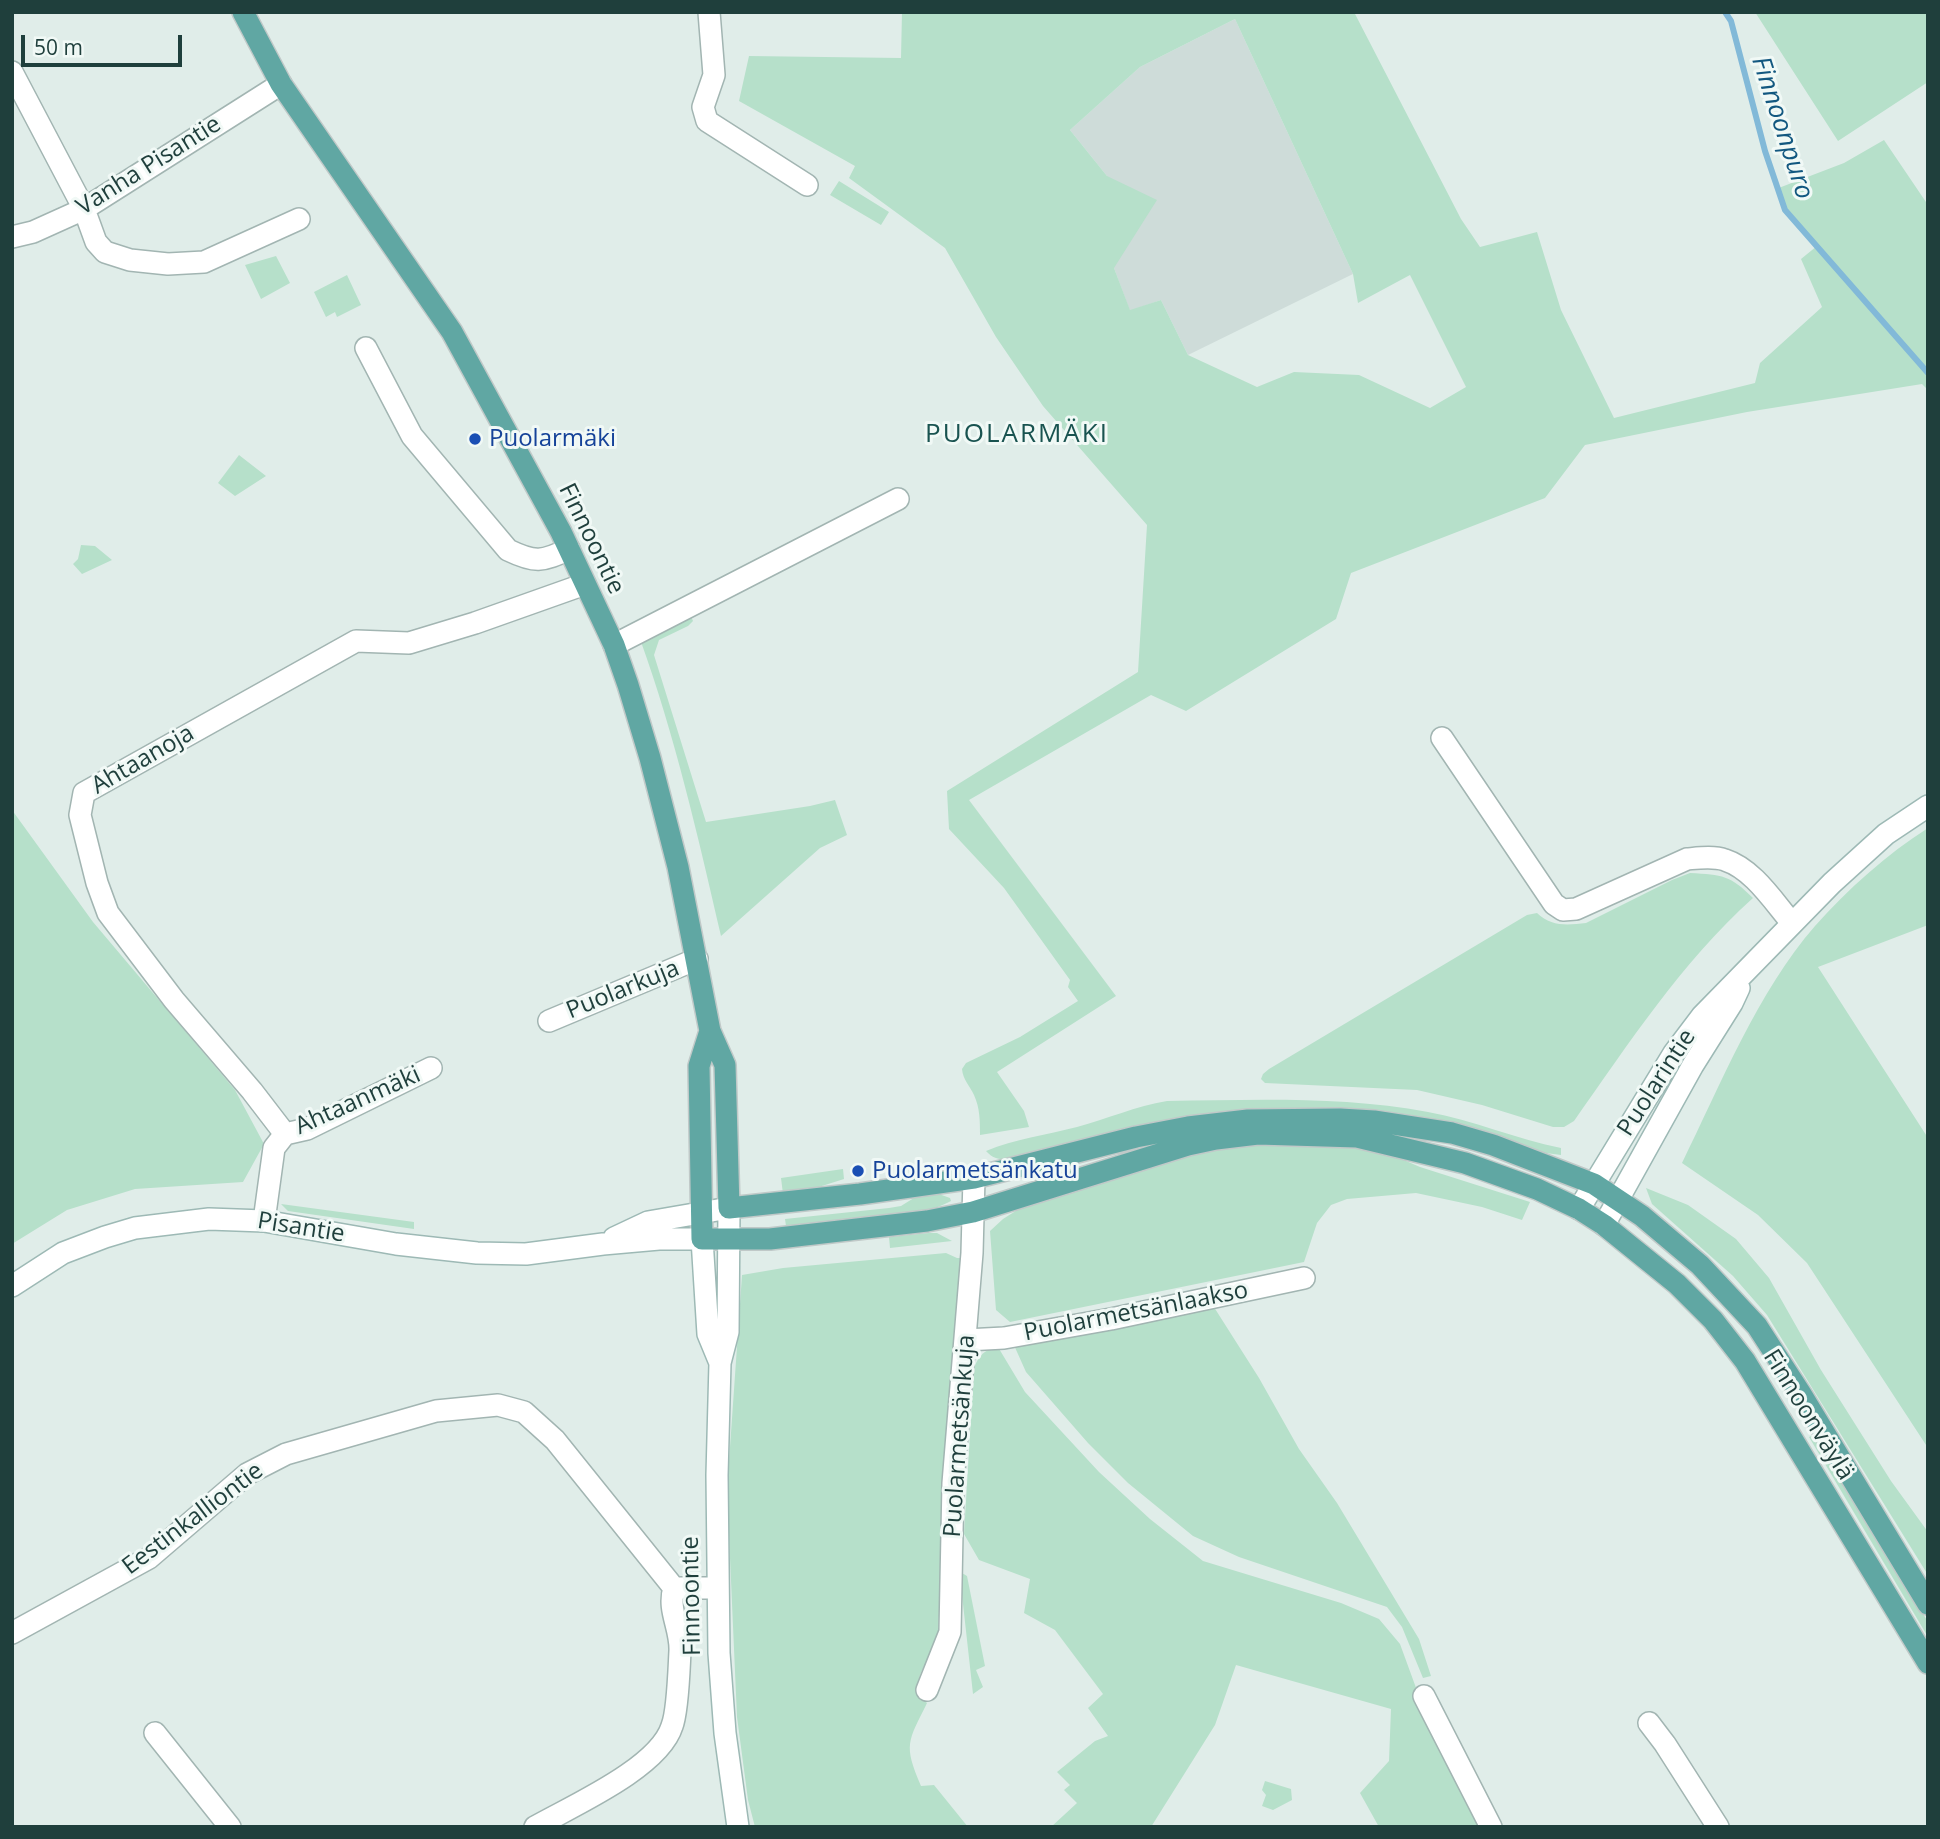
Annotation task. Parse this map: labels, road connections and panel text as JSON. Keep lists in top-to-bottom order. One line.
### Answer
{"streets":{"main road":["Finnoontie","Finnoonväylä"],"street":["Vanha Pisantie","Ahtaanoja","Puolarkuja","Puolarintie","Ahtaanmäki","Pisantie","Puolarmetsänlaakso","Puolarmetsänkuja","Eestinkalliontie"]},"crossings":[["Vanha Pisantie","Finnoontie"],["Finnoontie","Ahtaanoja"],["Finnoontie","Puolarkuja"],["Finnoontie","Pisantie"],["Ahtaanoja","Ahtaanmäki"],["Puolarintie","Finnoonväylä"],["Puolarmetsänlaakso","Puolarmetsänkuja"]],"districts":["PUOLARMÄKI"],"water":["Finnoonpuro"],"places":["Puolarmäki","Puolarmetsänkatu"],"scale_bar":"50 m"}
